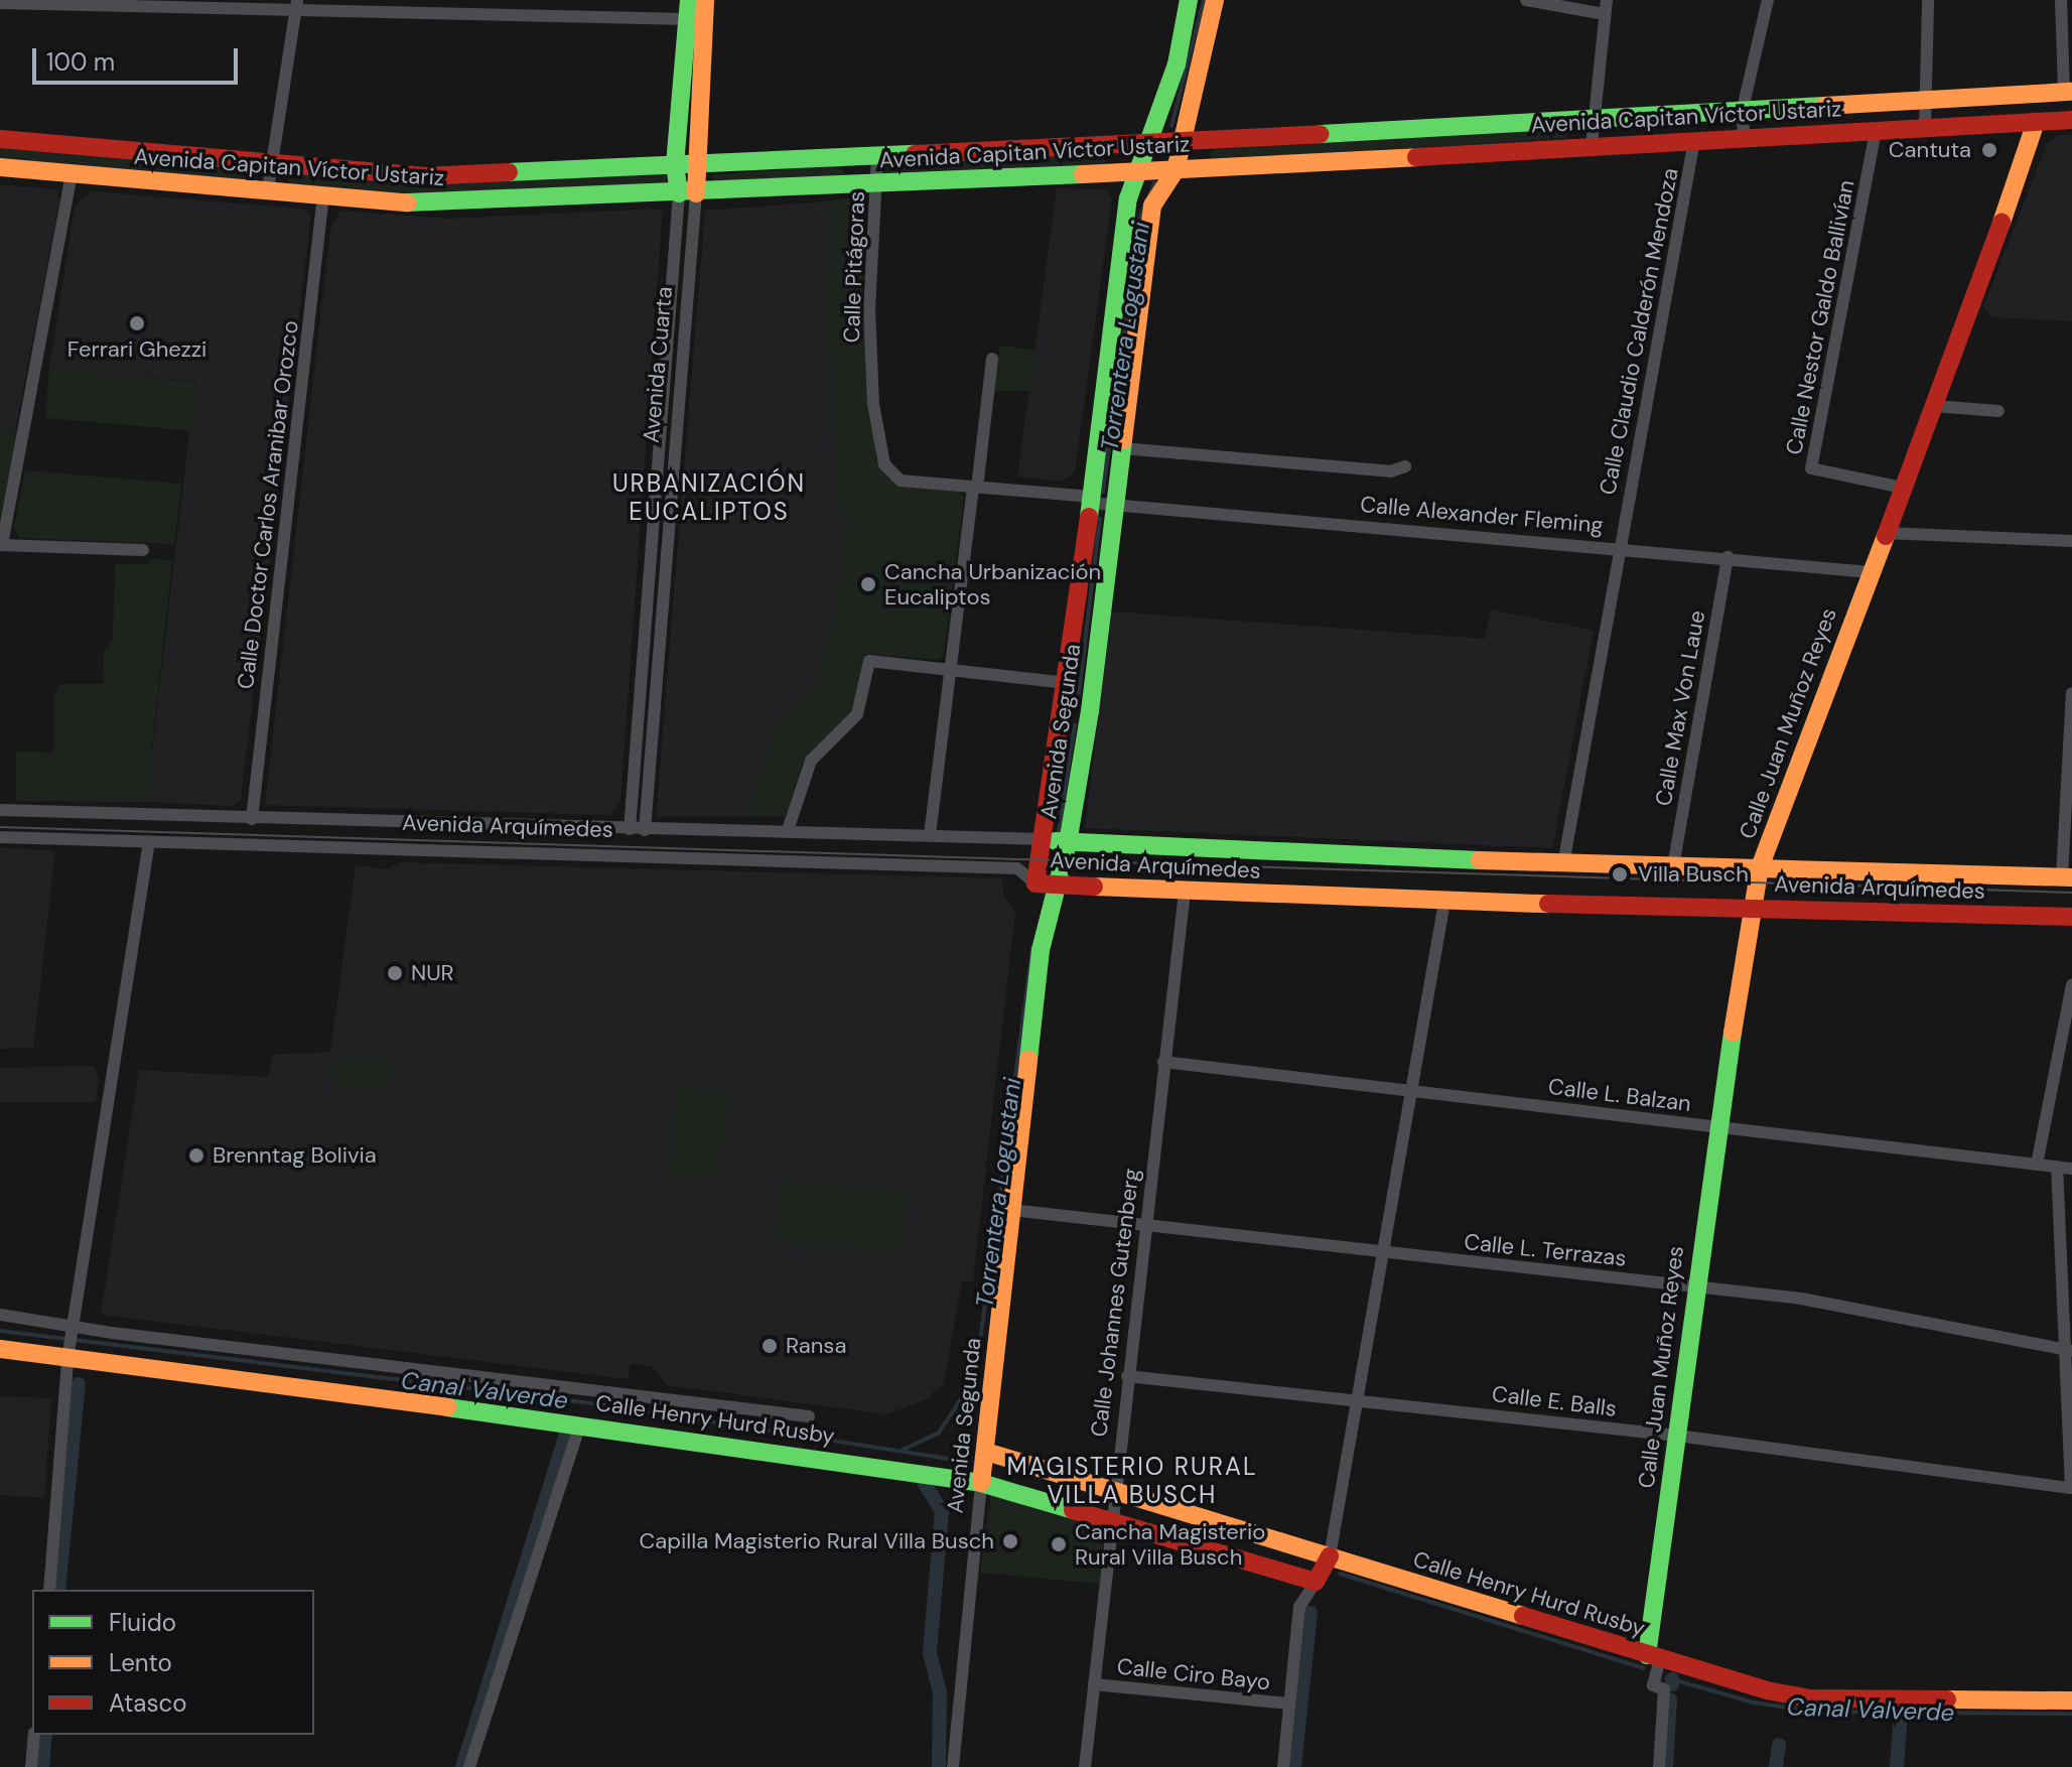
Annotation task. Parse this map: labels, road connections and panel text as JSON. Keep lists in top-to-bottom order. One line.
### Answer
{"streets":{"main road":["Avenida Capitan Víctor Ustariz","Avenida Cuarta","Calle Juan Muñoz Reyes","Avenida Segunda","Avenida Arquímedes","Calle Henry Hurd Rusby"],"street":["Calle Pitágoras","Calle Nestor Galdo Ballivían","Calle Claudio Calderón Mendoza","Calle Doctor Carlos Aranibar Orozco","Calle Alexander Fleming","Calle Max Von Laue","Calle L. Balzan","Calle L. Terrazas","Calle Johannes Gutenberg","Calle E. Balls","Calle Ciro Bayo"]},"crossings":[["Avenida Capitan Víctor Ustariz","Calle Pitágoras"],["Avenida Capitan Víctor Ustariz","Calle Nestor Galdo Ballivían"],["Avenida Capitan Víctor Ustariz","Calle Claudio Calderón Mendoza"],["Avenida Capitan Víctor Ustariz","Avenida Cuarta"],["Avenida Capitan Víctor Ustariz","Calle Doctor Carlos Aranibar Orozco"],["Avenida Capitan Víctor Ustariz","Calle Juan Muñoz Reyes"],["Avenida Capitan Víctor Ustariz","Avenida Segunda"],["Calle Pitágoras","Calle Alexander Fleming"],["Calle Nestor Galdo Ballivían","Calle Juan Muñoz Reyes"],["Calle Claudio Calderón Mendoza","Calle Alexander Fleming"],["Calle Claudio Calderón Mendoza","Avenida Arquímedes"],["Avenida Cuarta","Avenida Arquímedes"],["Calle Doctor Carlos Aranibar Orozco","Avenida Arquímedes"],["Calle Alexander Fleming","Calle Max Von Laue"],["Calle Alexander Fleming","Calle Juan Muñoz Reyes"],["Calle Alexander Fleming","Avenida Segunda"],["Calle Max Von Laue","Avenida Arquímedes"],["Calle Juan Muñoz Reyes","Avenida Arquímedes"],["Calle Juan Muñoz Reyes","Calle L. Balzan"],["Calle Juan Muñoz Reyes","Calle L. Terrazas"],["Calle Juan Muñoz Reyes","Calle E. Balls"],["Calle Juan Muñoz Reyes","Calle Henry Hurd Rusby"],["Avenida Segunda","Avenida Arquímedes"],["Avenida Segunda","Calle L. Terrazas"],["Avenida Segunda","Calle Henry Hurd Rusby"],["Avenida Arquímedes","Calle Johannes Gutenberg"],["Calle L. Balzan","Calle Johannes Gutenberg"],["Calle L. Terrazas","Calle Johannes Gutenberg"],["Calle Johannes Gutenberg","Calle E. Balls"],["Calle Johannes Gutenberg","Calle Henry Hurd Rusby"],["Calle Johannes Gutenberg","Calle Ciro Bayo"]],"districts":["URBANIZACIÓN EUCALIPTOS","MAGISTERIO RURAL VILLA BUSCH"],"water":["Torrentera Logustani","Canal Valverde"],"places":["Cantuta","Ferrari Ghezzi","Cancha Urbanización Eucaliptos","Villa Busch","NUR","Brenntag Bolivia","Ransa","Capilla Magisterio Rural Villa Busch","Cancha Magisterio Rural Villa Busch"],"legend":["Fluido","Lento","Atasco"],"scale_bar":"100 m"}
